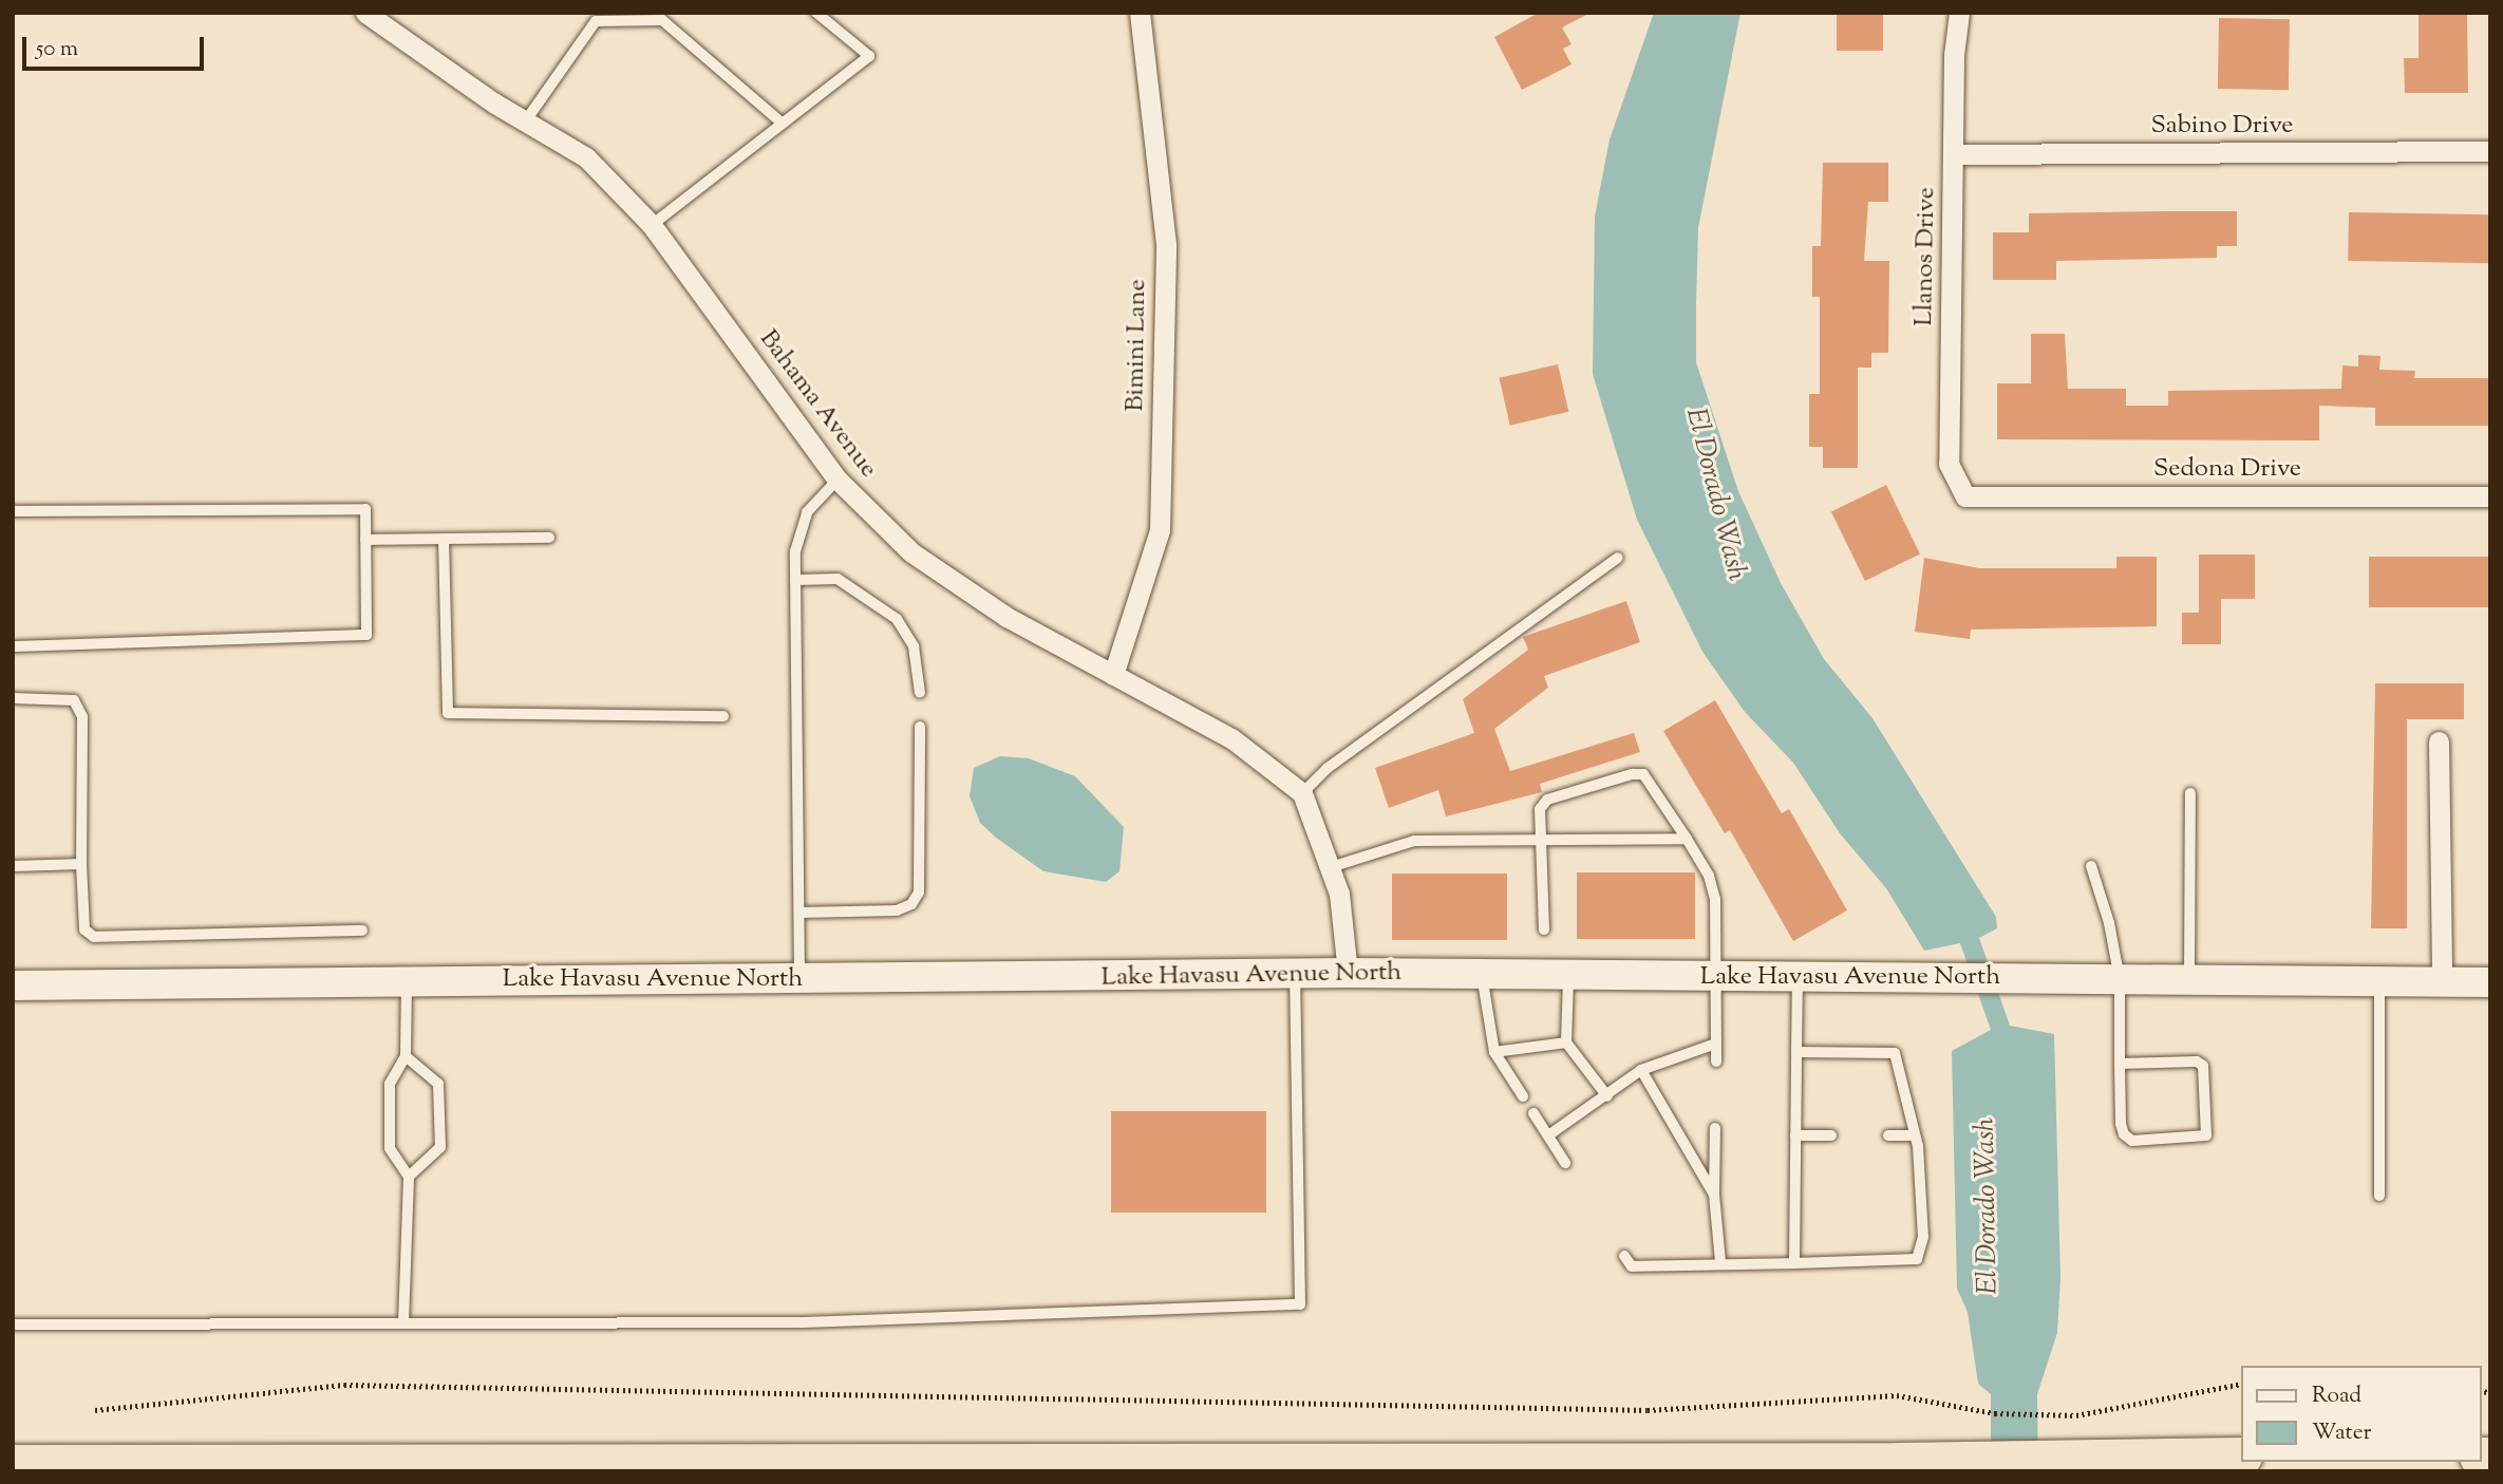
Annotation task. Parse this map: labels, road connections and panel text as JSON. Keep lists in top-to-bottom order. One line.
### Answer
{"streets":{"main road":["Lake Havasu Avenue North"],"street":["Sabino Drive","Llanos Drive","Bimini Lane","Bahama Avenue","Sedona Drive"]},"crossings":[["Sabino Drive","Llanos Drive"],["Llanos Drive","Sedona Drive"],["Bimini Lane","Bahama Avenue"]],"water":["El Dorado Wash"],"legend":["Road","Water"],"scale_bar":"50 m"}
